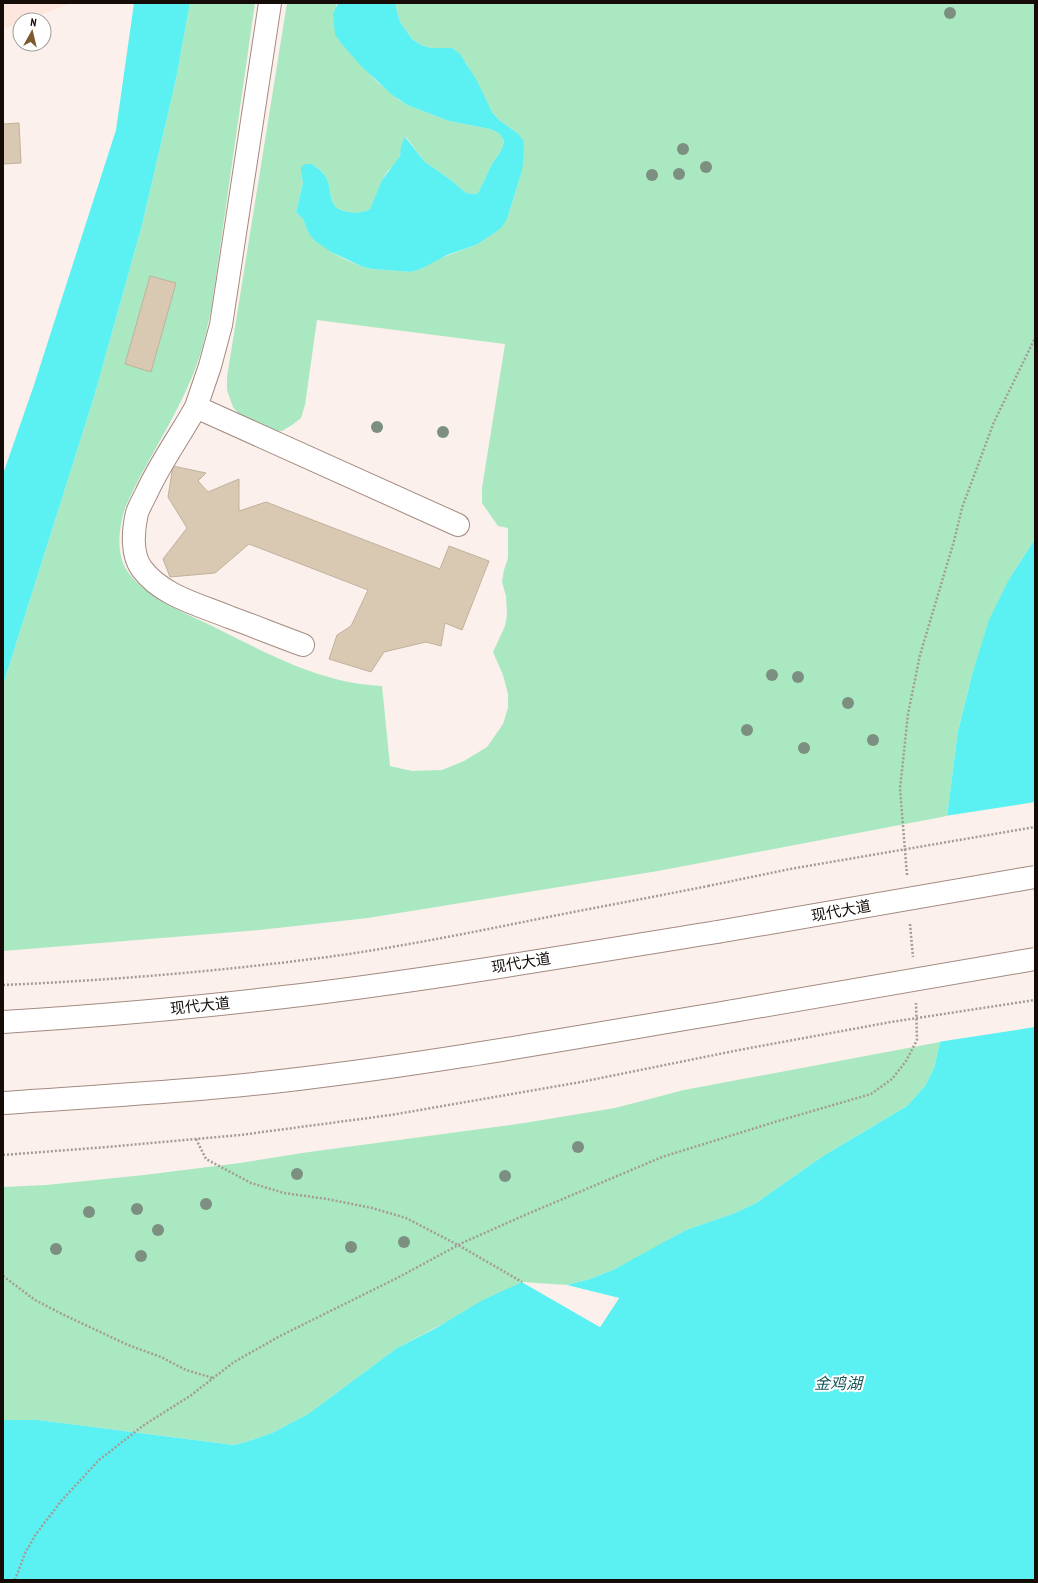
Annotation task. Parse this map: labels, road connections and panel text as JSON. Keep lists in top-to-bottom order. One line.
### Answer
{"streets":{"main road":["现代大道"]},"water":["金鸡湖"],"north":"top"}
